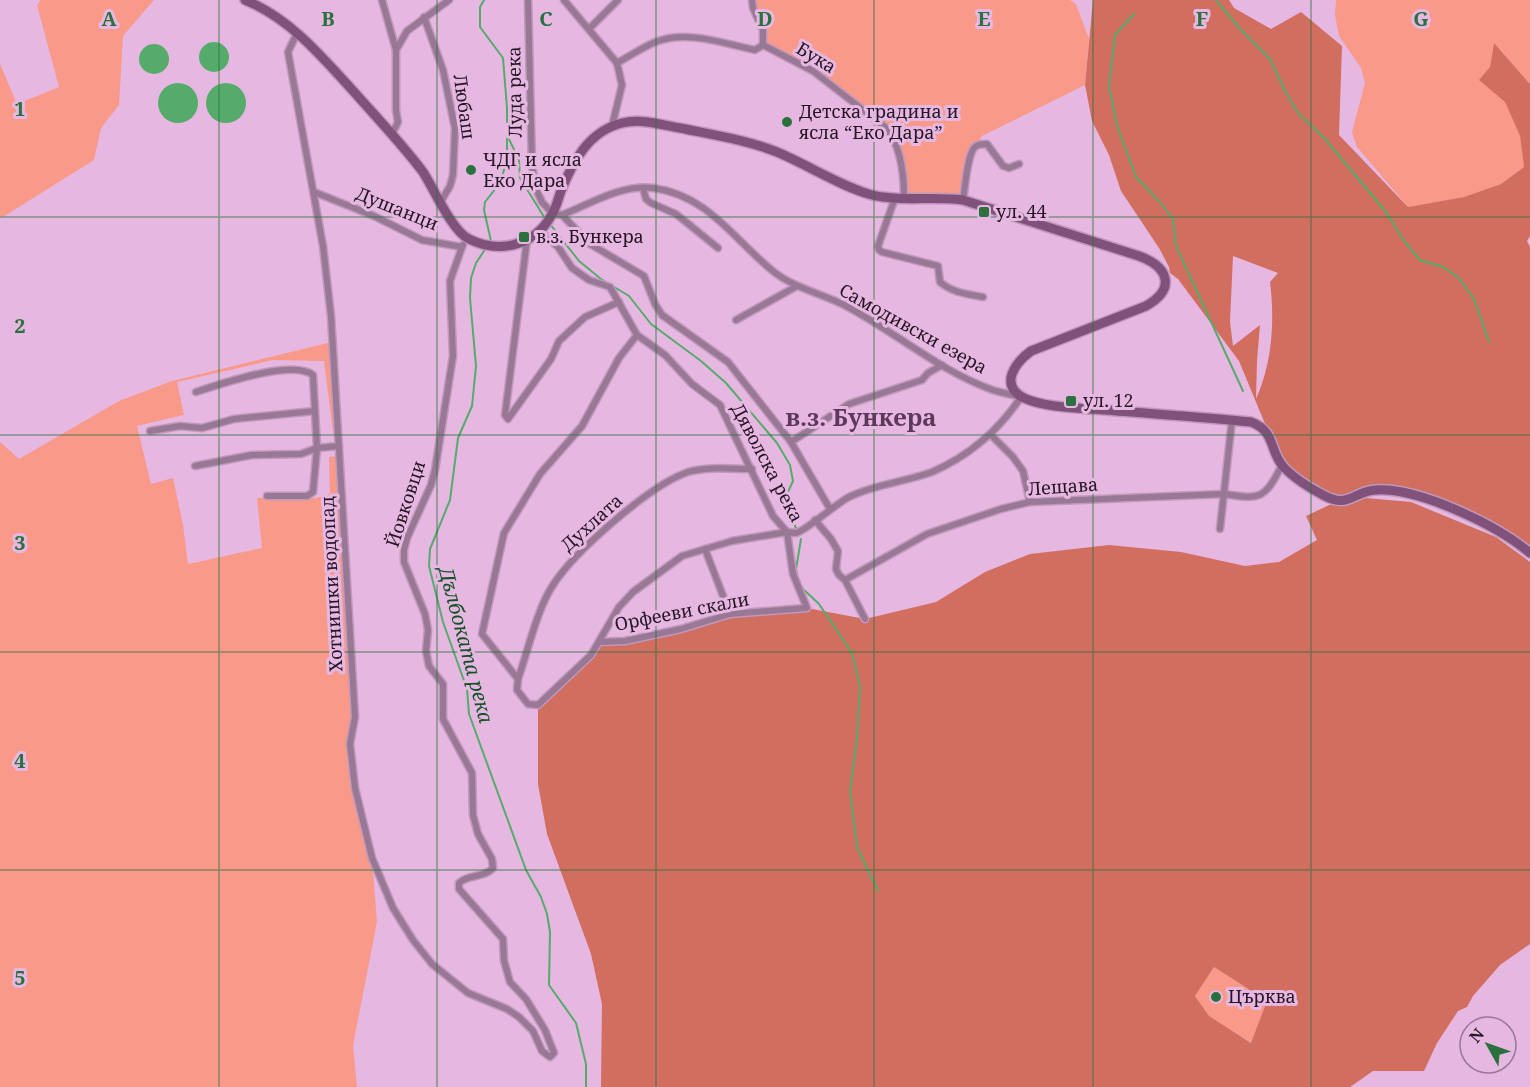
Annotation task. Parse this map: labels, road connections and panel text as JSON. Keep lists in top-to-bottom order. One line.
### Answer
{"streets":{"street":["Бука","Луда река","Любаш","Душанци","Самодивски езера","Дяволска река","Лещава","Йовковци","Духлата","Хотнишки водопад","Орфееви скали"]},"crossings":[["Луда река","Самодивски езера"],["Душанци","Йовковци"],["Душанци","Хотнишки водопад"],["Дяволска река","Духлата"],["Дяволска река","Орфееви скали"],["Йовковци","Хотнишки водопад"]],"districts":["в.з. Бункера"],"water":["Дълбоката река"],"places":{"other":["Детска градина и ясла “Еко Дара”","ЧДГ и ясла Еко Дара","Църква"],"transit":["ул. 44","в.з. Бункера","ул. 12"]},"north":"top left","grid":{"columns":["A","B","C","D","E","F","G"],"rows":["1","2","3","4","5"]}}
